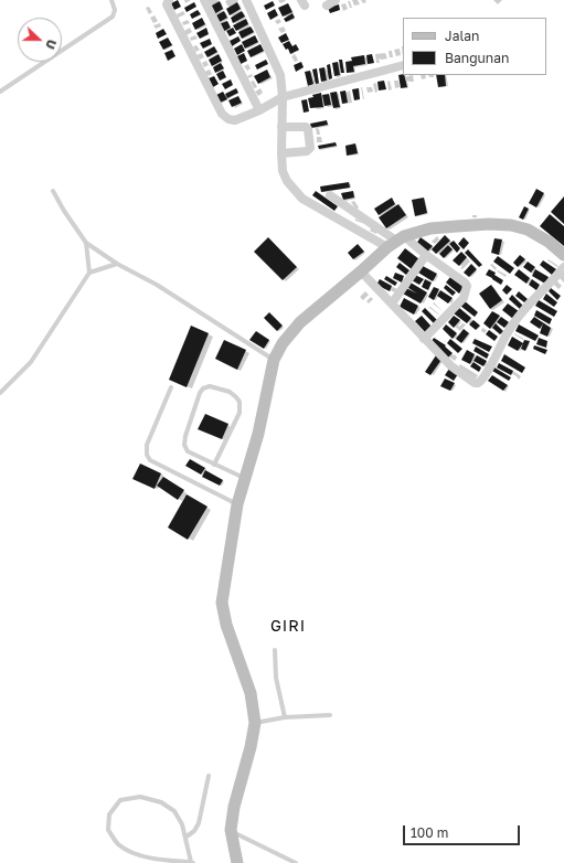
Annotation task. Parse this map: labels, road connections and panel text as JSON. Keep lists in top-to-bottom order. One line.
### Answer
{"districts":["GIRI"],"legend":["Jalan","Bangunan"],"scale_bar":"100 m","north":"right"}
